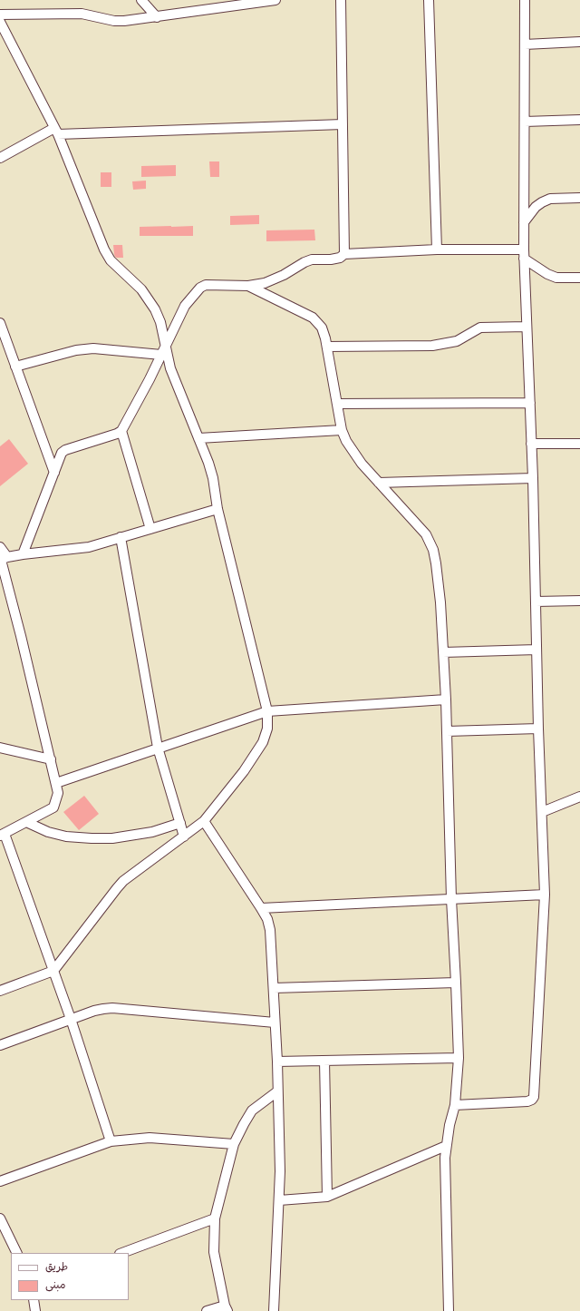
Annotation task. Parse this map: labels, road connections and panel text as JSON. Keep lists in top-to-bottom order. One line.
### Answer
{"legend":["طريق","مبنى"]}
